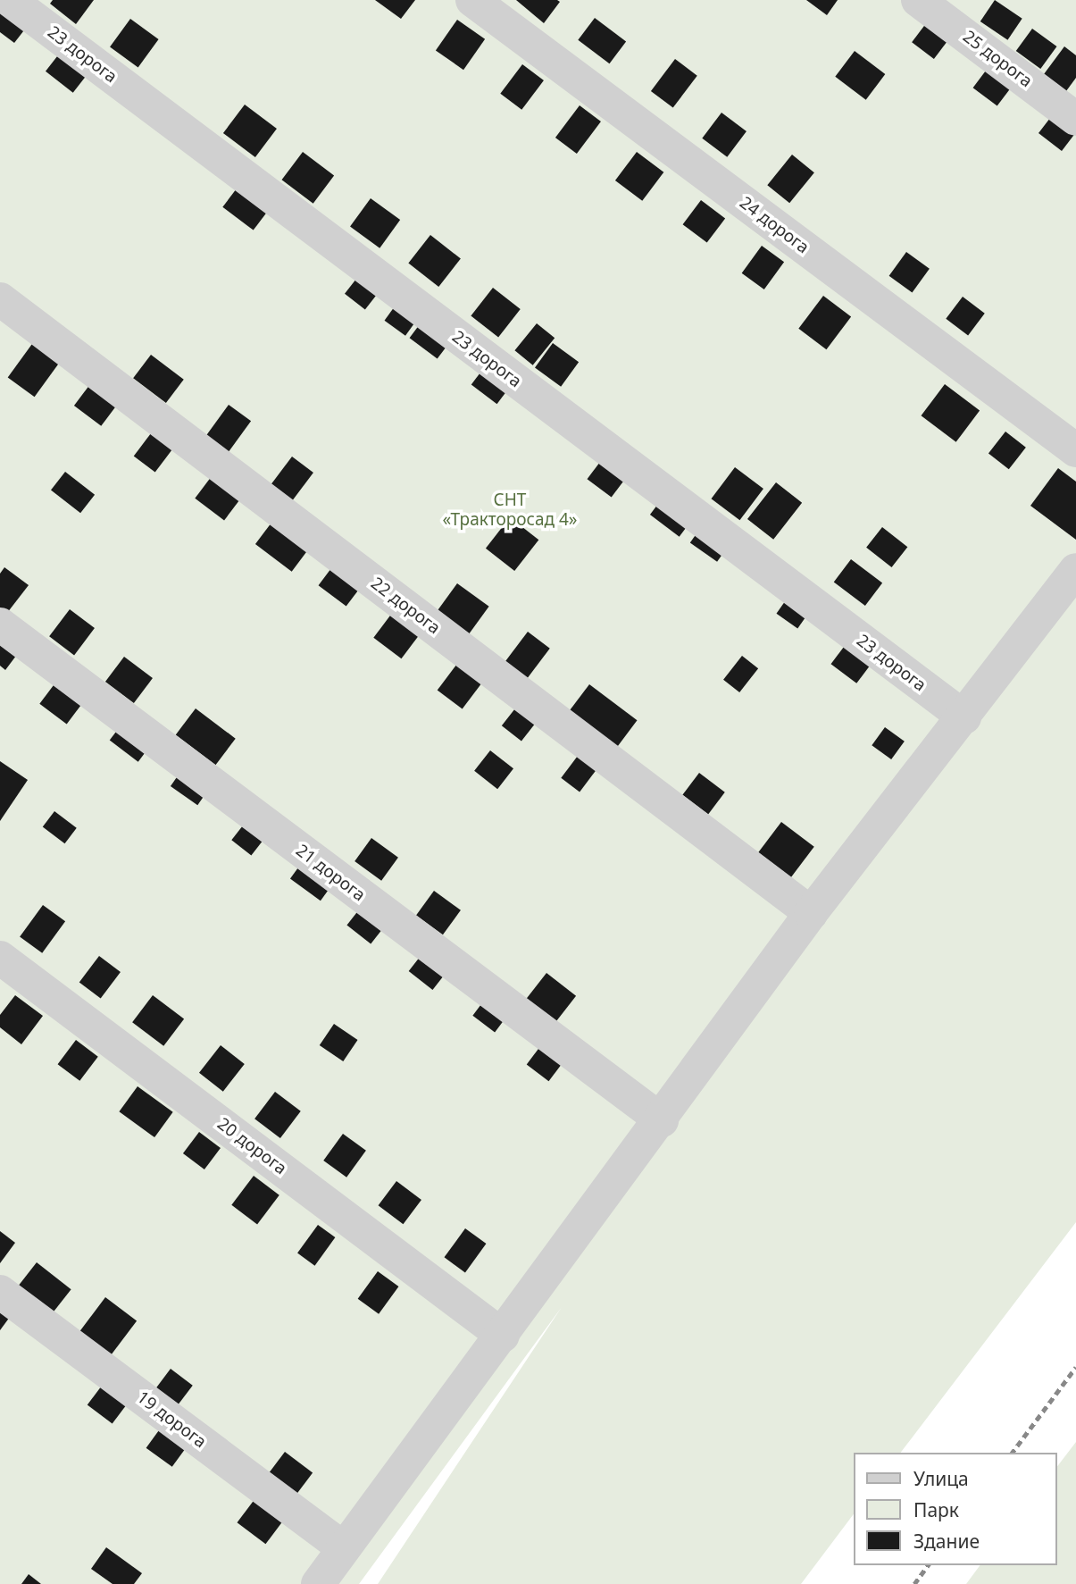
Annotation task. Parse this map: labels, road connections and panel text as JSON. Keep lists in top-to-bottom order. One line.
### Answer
{"streets":{"street":["23 дорога","25 дорога","24 дорога","22 дорога","21 дорога","20 дорога","19 дорога"]},"parks":["СНТ «Тракторосад 4»"],"legend":["Улица","Парк","Здание"]}
